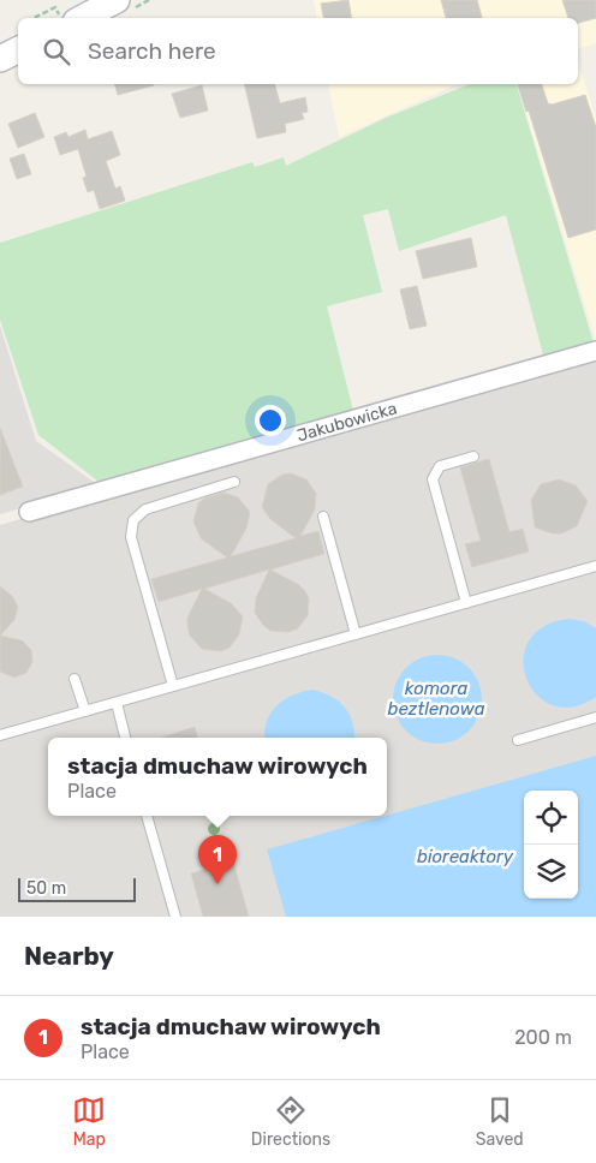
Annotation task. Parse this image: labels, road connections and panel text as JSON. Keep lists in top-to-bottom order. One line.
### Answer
{"streets":{"street":["Jakubowicka"]},"water":["komora beztlenowa","bioreaktory"],"scale_bar":"50 m","page":{"search":"Search here","popup":["stacja dmuchaw wirowych","Place"],"pins":"1","scale":"50 m","heading":"Nearby","list":[{"mark":"1","name":"stacja dmuchaw wirowych","note":"Place","value":"200 m"}],"nav":["Map","Directions","Saved"]}}
